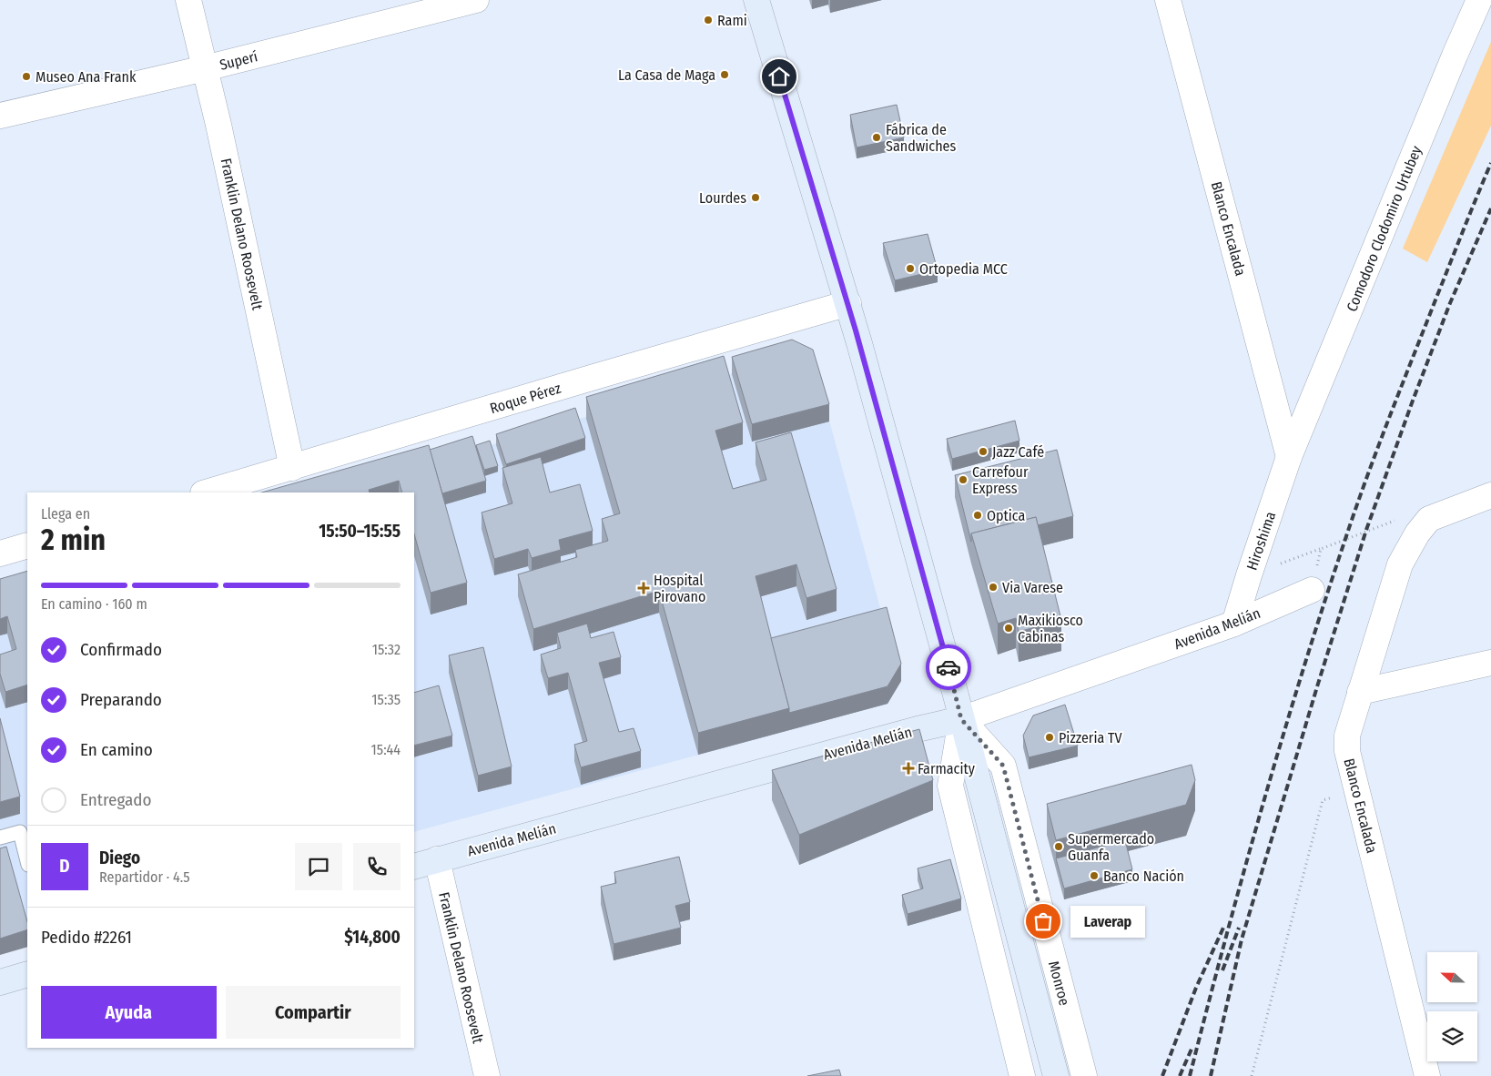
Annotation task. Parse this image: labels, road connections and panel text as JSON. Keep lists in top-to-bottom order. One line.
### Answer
{"streets":{"main road":["Avenida Melián","Monroe"],"street":["Superí","Blanco Encalada","Comodoro Clodomiro Urtubey","Franklin Delano Roosevelt","Roque Pérez","Hiroshima"]},"crossings":[["Superí","Franklin Delano Roosevelt"],["Blanco Encalada","Comodoro Clodomiro Urtubey"],["Blanco Encalada","Hiroshima"],["Comodoro Clodomiro Urtubey","Hiroshima"],["Franklin Delano Roosevelt","Roque Pérez"],["Franklin Delano Roosevelt","Avenida Melián"],["Hiroshima","Avenida Melián"],["Avenida Melián","Monroe"]],"places":{"other":["Rami","La Casa de Maga","Museo Ana Frank","Fábrica de Sandwiches","Lourdes","Ortopedia MCC","Jazz Café","Carrefour Express","Optica","Via Varese","Maxikiosco Cabinas","Pizzeria TV","Supermercado Guanfa","Banco Nación","Laverap"],"health":["Hospital Pirovano","Farmacity"]},"north":"left","page":{"heading":["2 min","Llega en","15:50–15:55"],"panel":["Diego","Repartidor · 4.5","Pedido #2261","$14,800"],"bar":"En camino · 160 m","list":[["Confirmado","15:32"],["Preparando","15:35"],["En camino","15:44"],"Entregado"],"round":"D","bubble":"Laverap","buttons":["Ayuda","Compartir"]}}
